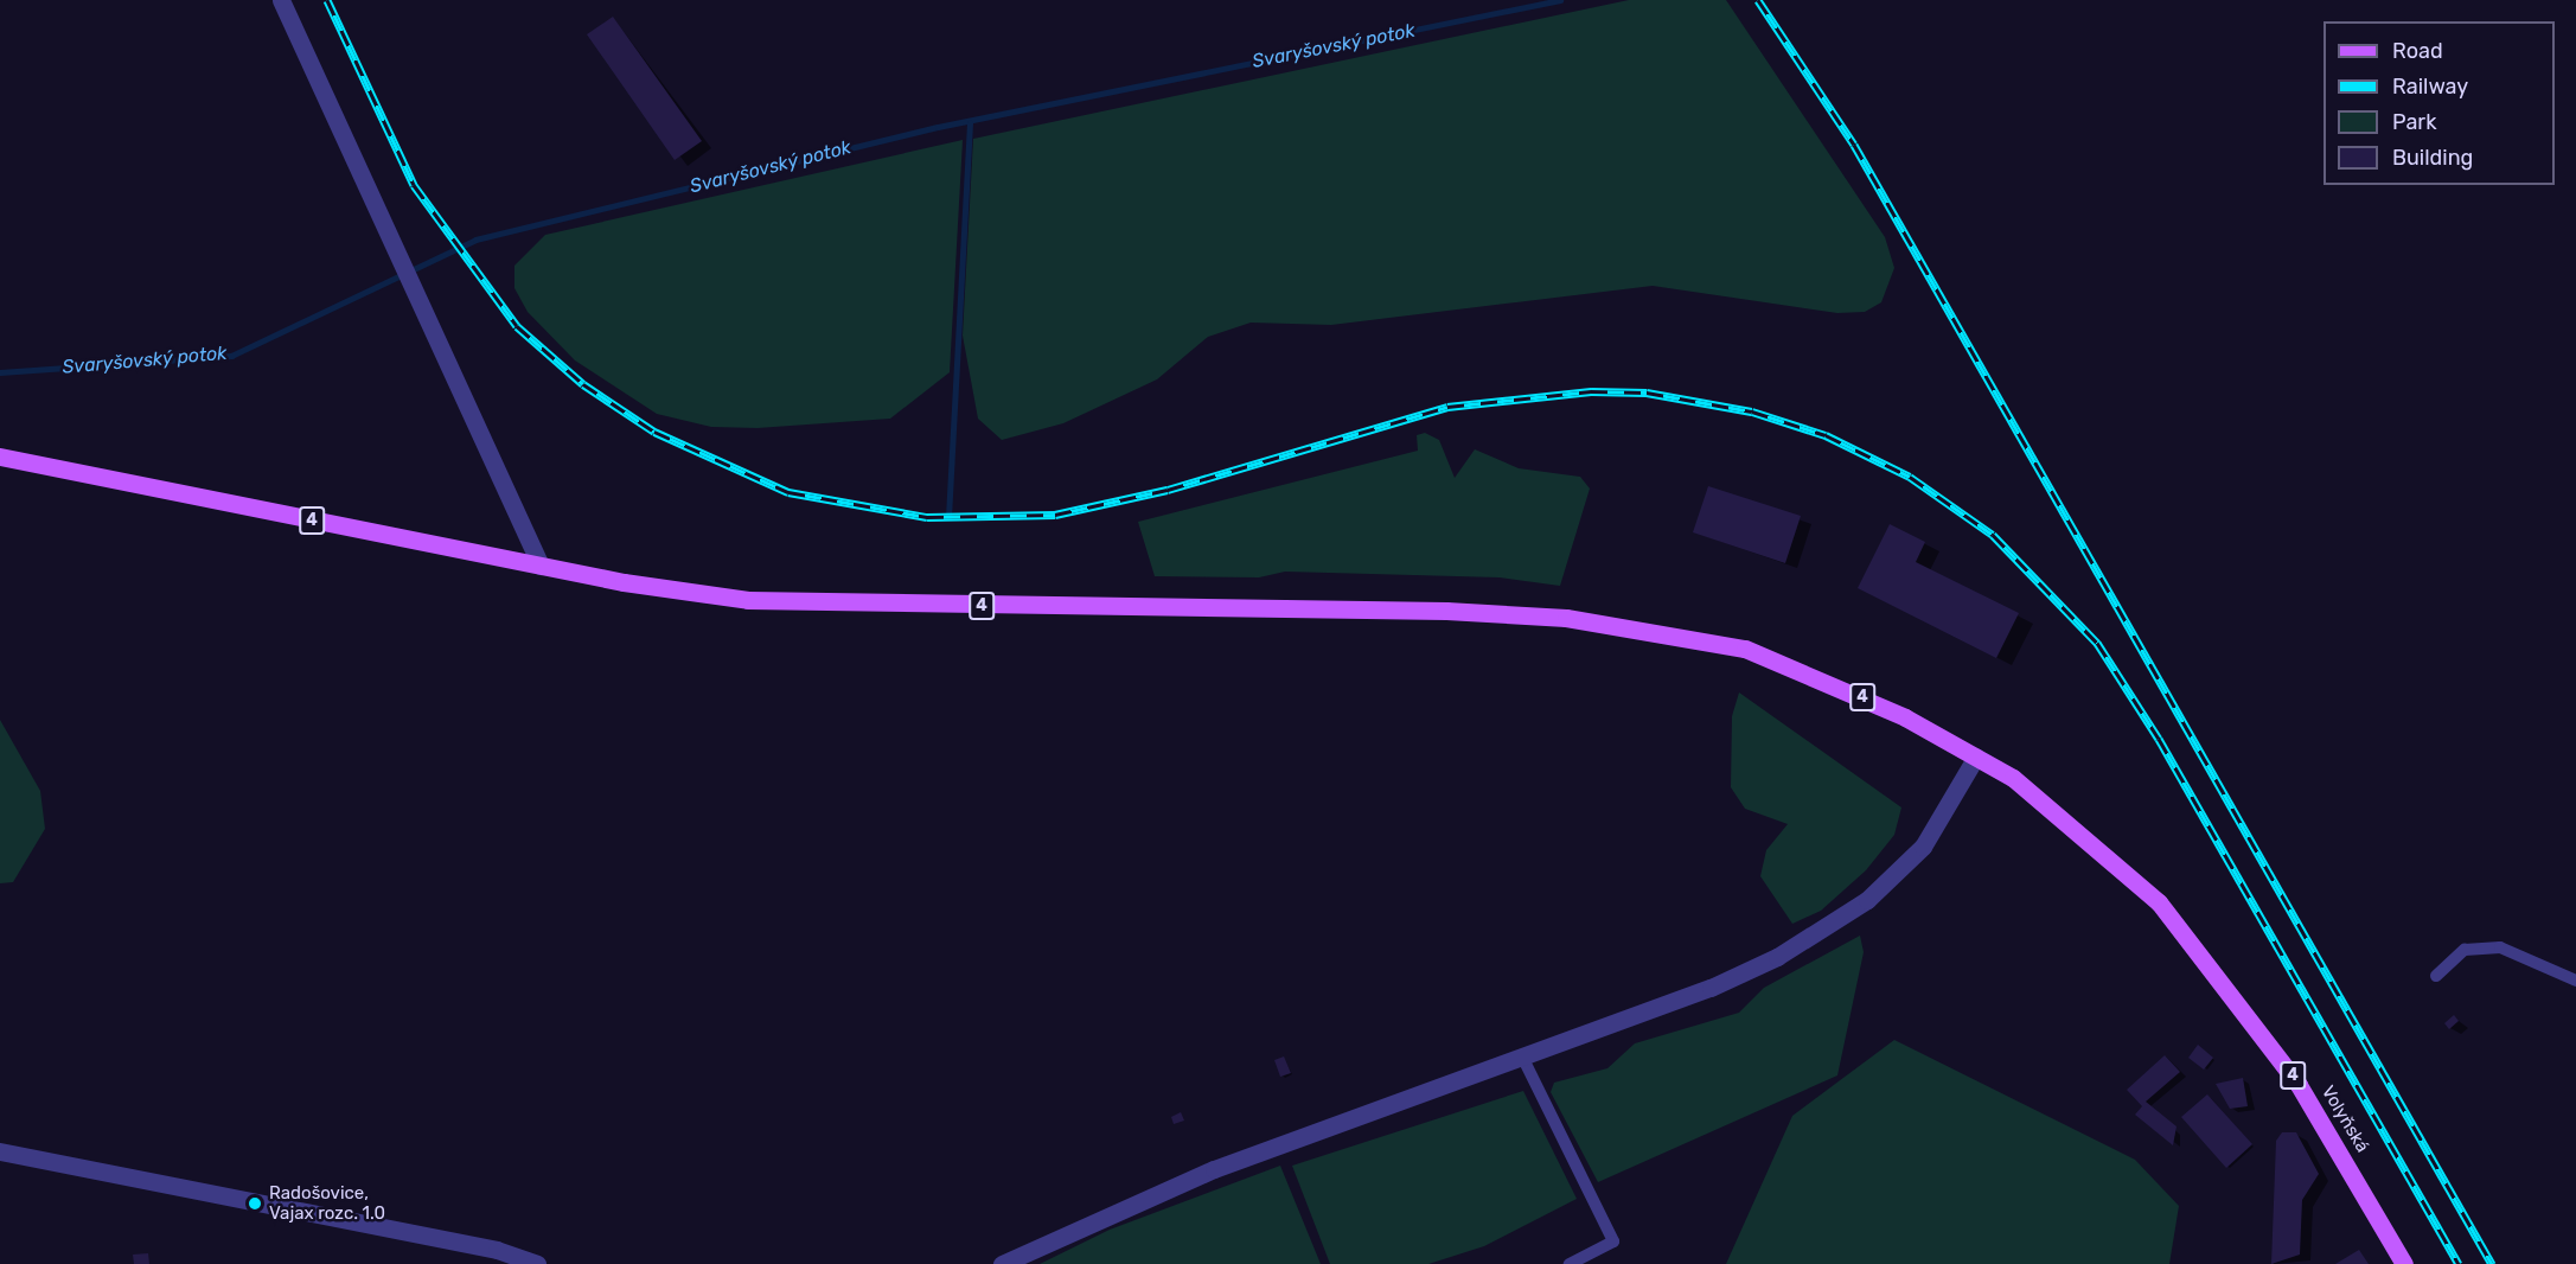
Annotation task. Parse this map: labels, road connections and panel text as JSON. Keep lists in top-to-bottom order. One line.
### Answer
{"streets":{"main road":["4","Volyňská"]},"crossings":[["4","Volyňská"]],"water":["Svaryšovský potok"],"places":["Radošovice, Vajax rozc. 1.0"],"legend":["Road","Railway","Park","Building"]}
